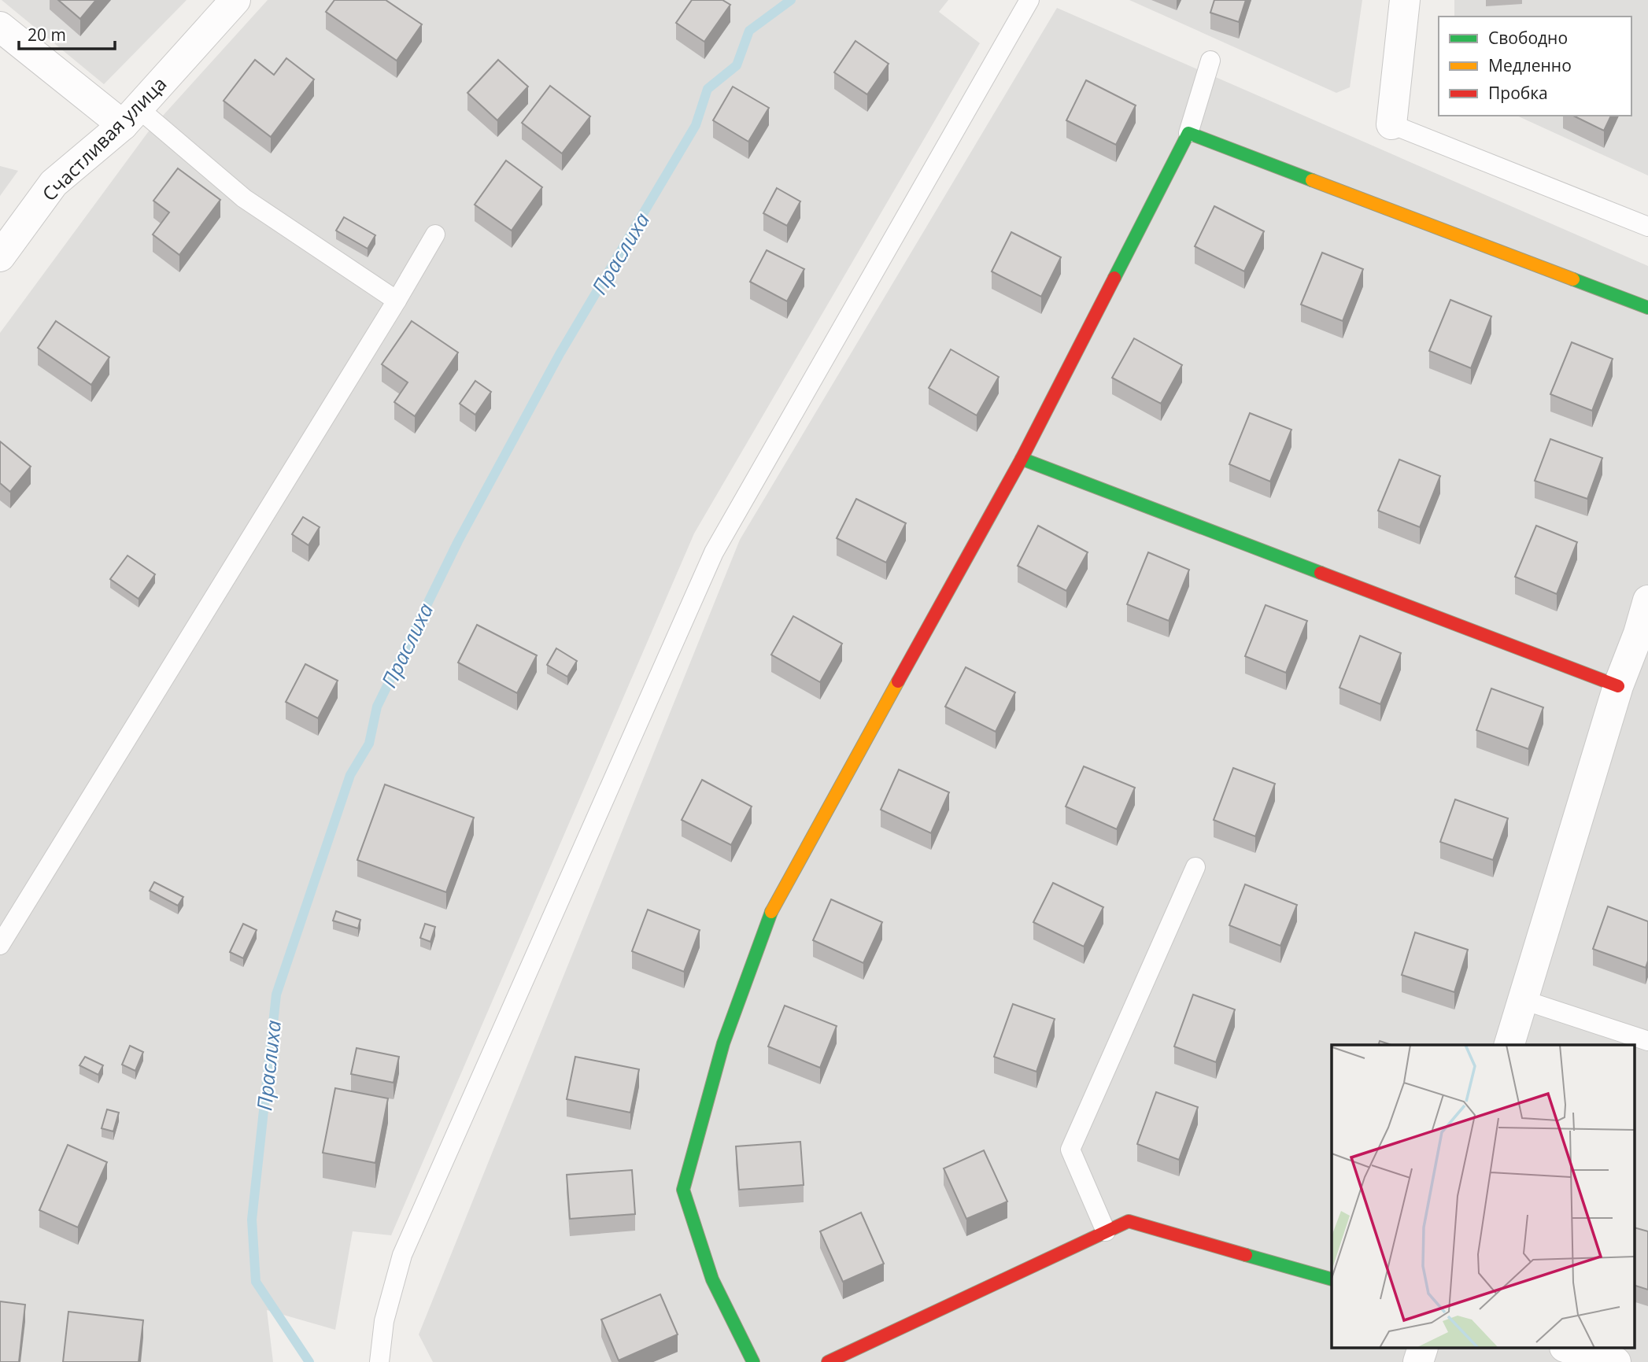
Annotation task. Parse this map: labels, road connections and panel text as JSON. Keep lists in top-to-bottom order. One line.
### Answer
{"streets":{"street":["Счастливая улица"]},"water":["Праслиха"],"legend":["Свободно","Медленно","Пробка"],"scale_bar":"20 m"}
